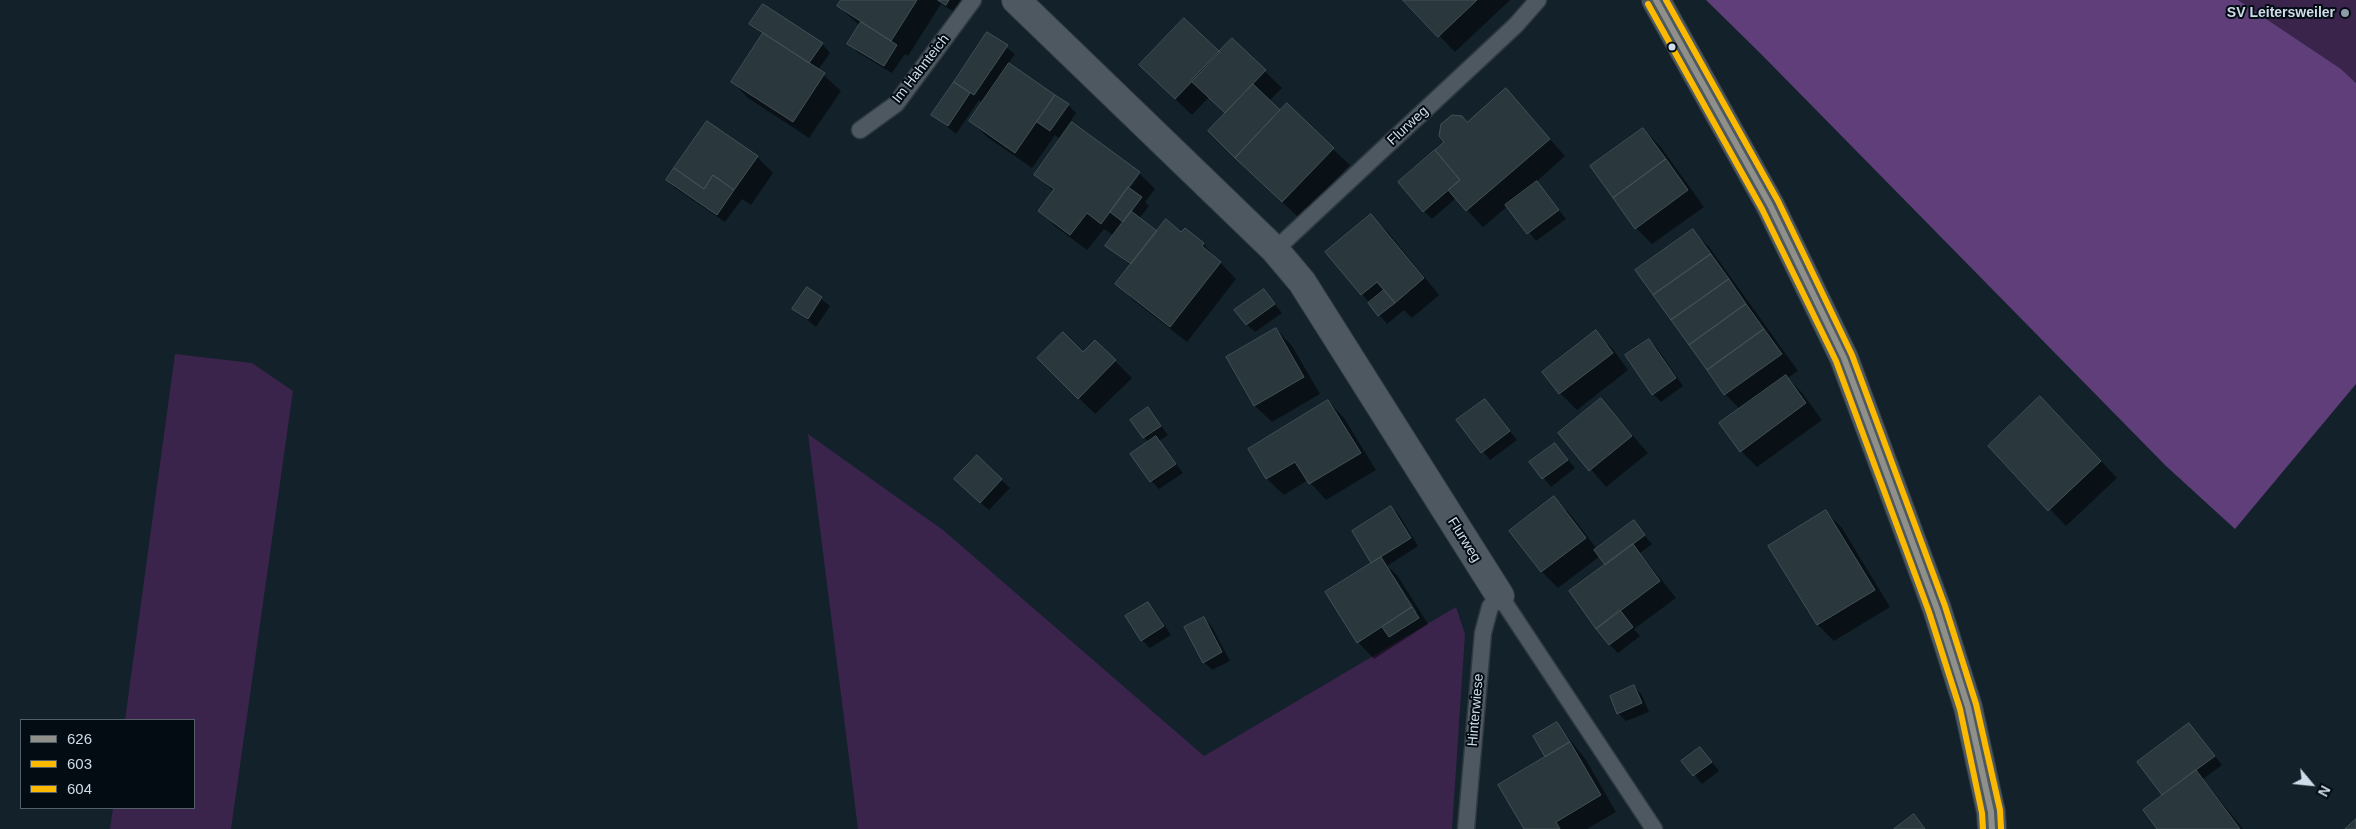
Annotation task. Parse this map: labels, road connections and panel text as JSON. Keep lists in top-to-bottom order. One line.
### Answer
{"streets":{"main road":["Flurweg"],"lane":["Im Hahnteich","Hinterwiese"]},"crossings":[["Flurweg","Hinterwiese"]],"places":["SV Leitersweiler"],"lines":["transit line 626","transit line 604","transit line 603"],"legend":["626","603","604"],"north":"bottom right"}
